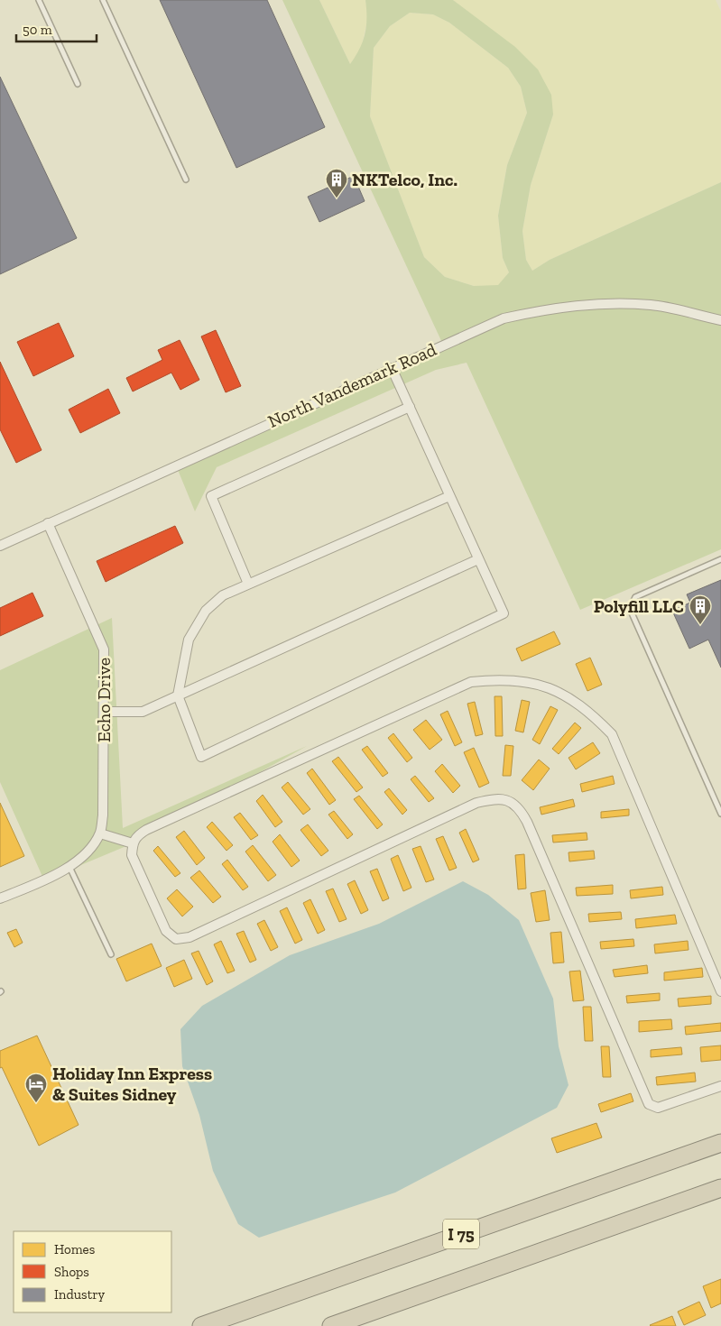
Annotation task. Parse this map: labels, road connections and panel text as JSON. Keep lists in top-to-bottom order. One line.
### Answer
{"streets":{"highway":["I 75"],"street":["North Vandemark Road","Echo Drive"]},"crossings":[["North Vandemark Road","Echo Drive"]],"places":{"building":["NKTelco, Inc.","Polyfill LLC"],"hotel":["Holiday Inn Express & Suites Sidney"]},"legend":["Homes","Shops","Industry"],"scale_bar":"50 m"}
